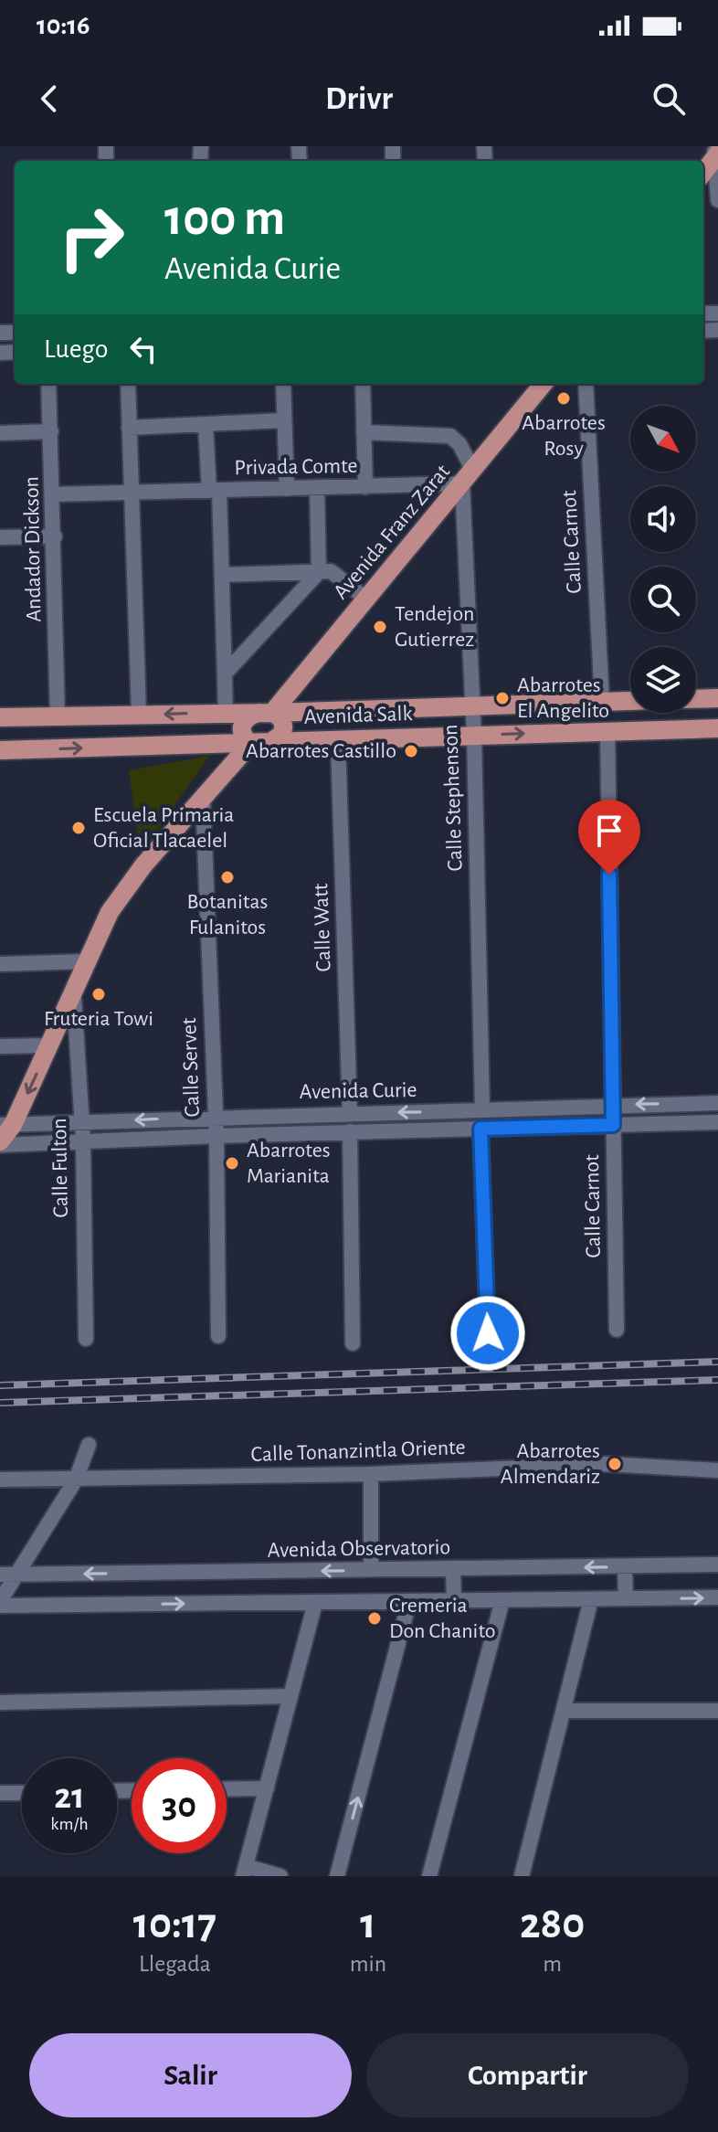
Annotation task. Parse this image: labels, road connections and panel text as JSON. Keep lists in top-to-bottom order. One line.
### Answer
{"streets":{"main road":["Avenida Franz Zarat","Avenida Salk"],"street":["Privada Comte","Calle Carnot","Andador Dickson","Calle Stephenson","Calle Watt","Calle Servet","Avenida Curie","Calle Fulton","Calle Tonanzintla Oriente","Avenida Observatorio"]},"crossings":[["Privada Comte","Avenida Franz Zarat"],["Privada Comte","Andador Dickson"],["Privada Comte","Calle Stephenson"],["Avenida Franz Zarat","Avenida Salk"],["Avenida Franz Zarat","Calle Stephenson"],["Calle Carnot","Avenida Salk"],["Calle Carnot","Avenida Curie"],["Andador Dickson","Avenida Salk"],["Avenida Salk","Calle Stephenson"],["Avenida Salk","Calle Watt"],["Calle Stephenson","Avenida Curie"],["Calle Watt","Avenida Curie"],["Calle Servet","Avenida Curie"],["Avenida Curie","Calle Fulton"]],"places":["Abarrotes Rosy","Tendejon Gutierrez","Abarrotes El Angelito","Abarrotes Castillo","Escuela Primaria Oficial Tlacaelel","Botanitas Fulanitos","Fruteria Towi","Abarrotes Marianita","Abarrotes Almendariz","Cremeria Don Chanito"],"north":"bottom right","page":{"status":"10:16","header":"Drivr","turn":["100 m","Avenida Curie"],"then":"Luego","speed":"21 km/h","limit":"30","eta":["10:17","Llegada","1","min","280","m"],"buttons":["Salir","Compartir"]}}
